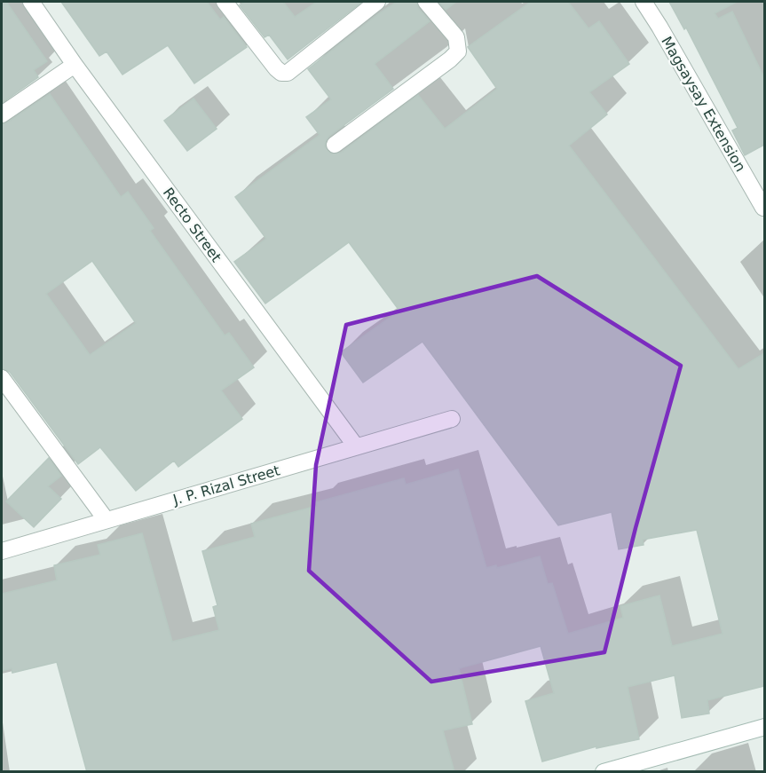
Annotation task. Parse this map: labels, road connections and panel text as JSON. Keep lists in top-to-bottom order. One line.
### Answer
{"streets":{"street":["Magsaysay Extension","Recto Street","J. P. Rizal Street"]},"crossings":[["Recto Street","J. P. Rizal Street"]]}
